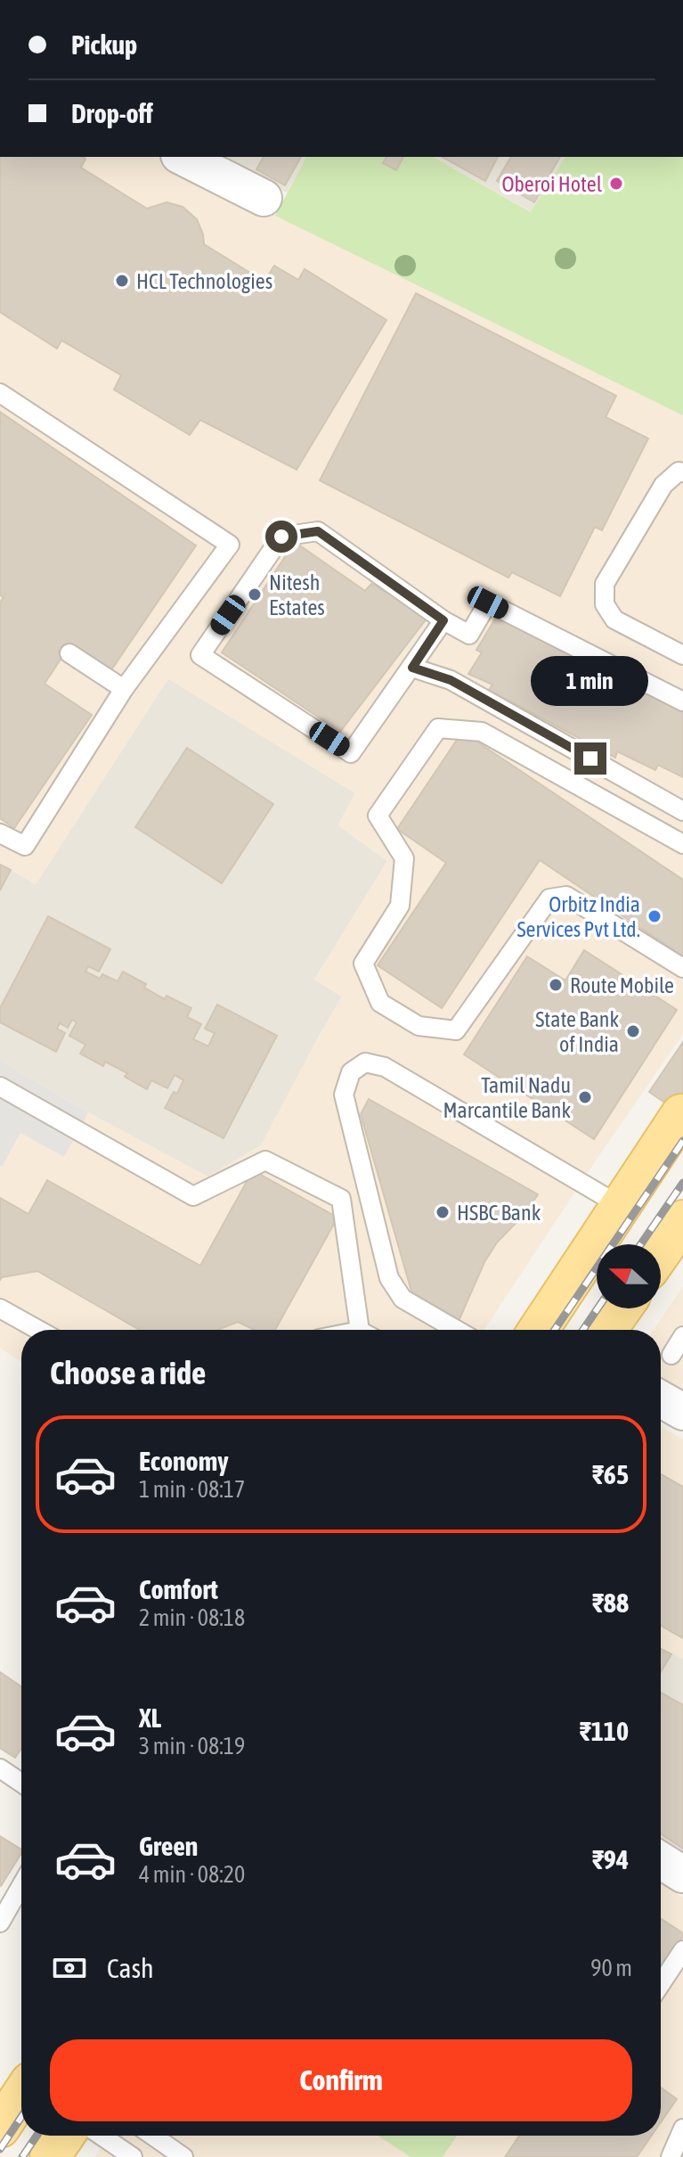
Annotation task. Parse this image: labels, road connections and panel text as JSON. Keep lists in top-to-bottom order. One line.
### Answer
{"places":["Oberoi Hotel","HCL Technologies","Nitesh Estates","Orbitz India Services Pvt Ltd.","Route Mobile","State Bank of India","Tamil Nadu Marcantile Bank","HSBC Bank"],"north":"left","page":{"banner":["Pickup","Drop-off"],"bubble":"1 min","heading":"Choose a ride","list":[{"name":"Economy","note":"1 min · 08:17","value":"₹65"},{"name":"Comfort","note":"2 min · 08:18","value":"₹88"},{"name":"XL","note":"3 min · 08:19","value":"₹110"},{"name":"Green","note":"4 min · 08:20","value":"₹94"}],"pay":["Cash","90 m"],"buttons":"Confirm"}}
